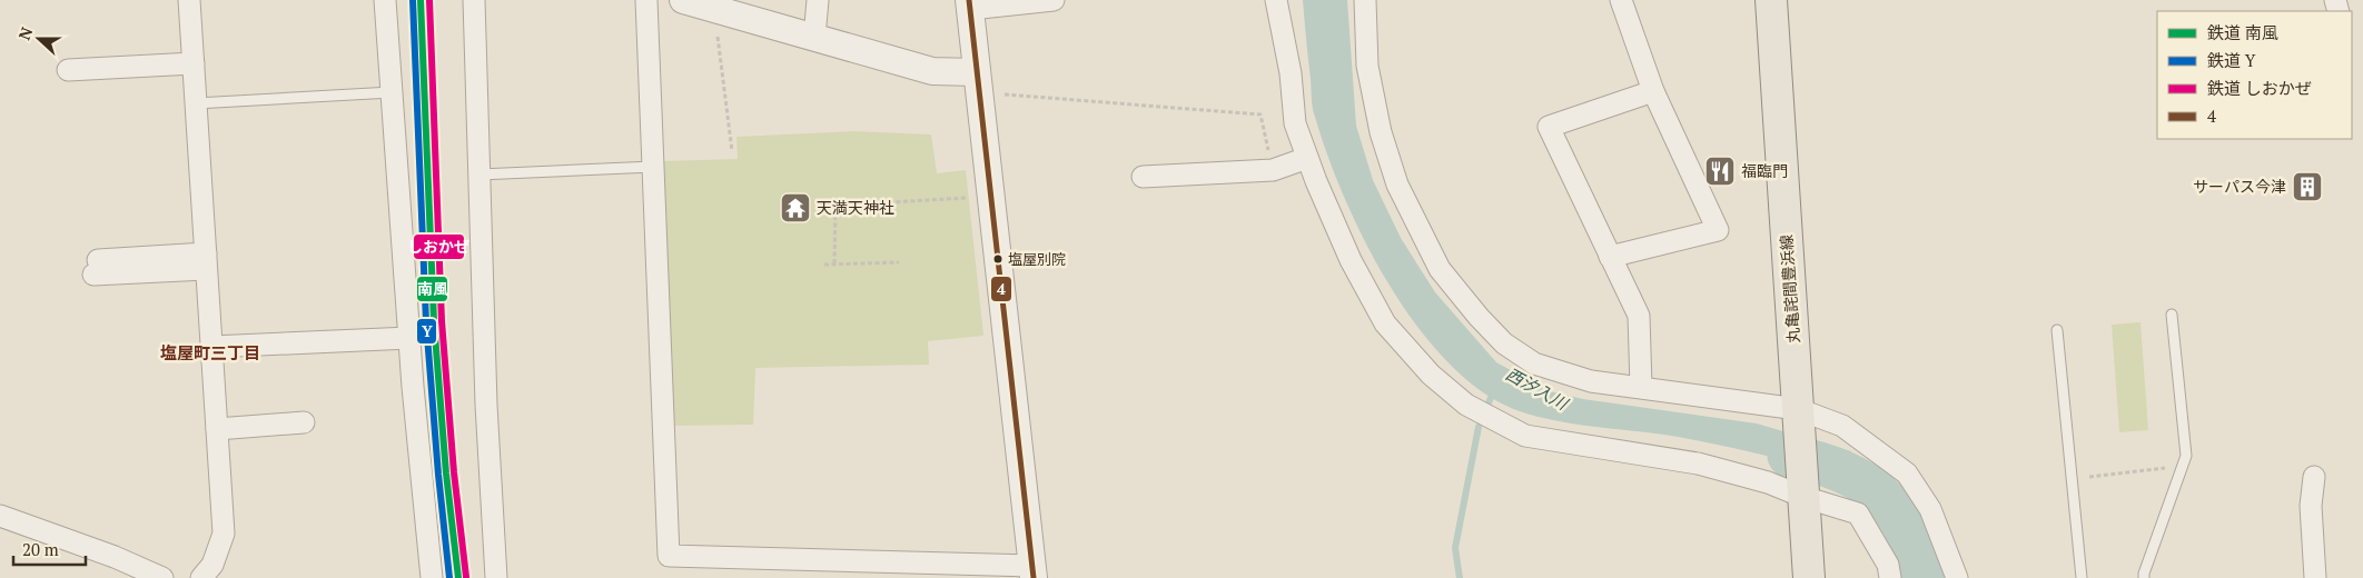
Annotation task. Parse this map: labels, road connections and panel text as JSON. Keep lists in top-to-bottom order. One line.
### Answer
{"streets":{"main road":["丸亀詫間豊浜線"]},"districts":["塩屋町三丁目"],"water":["西汐入川"],"places":{"restaurant":["福臨門"],"building":["サーパス今津"],"temple":["天満天神社"],"other":["塩屋別院"]},"lines":["rail line 南風","rail line Y","rail line しおかぜ","transit line 4"],"legend":["鉄道 南風","鉄道 Y","鉄道 しおかぜ","4"],"scale_bar":"20 m","north":"left"}
